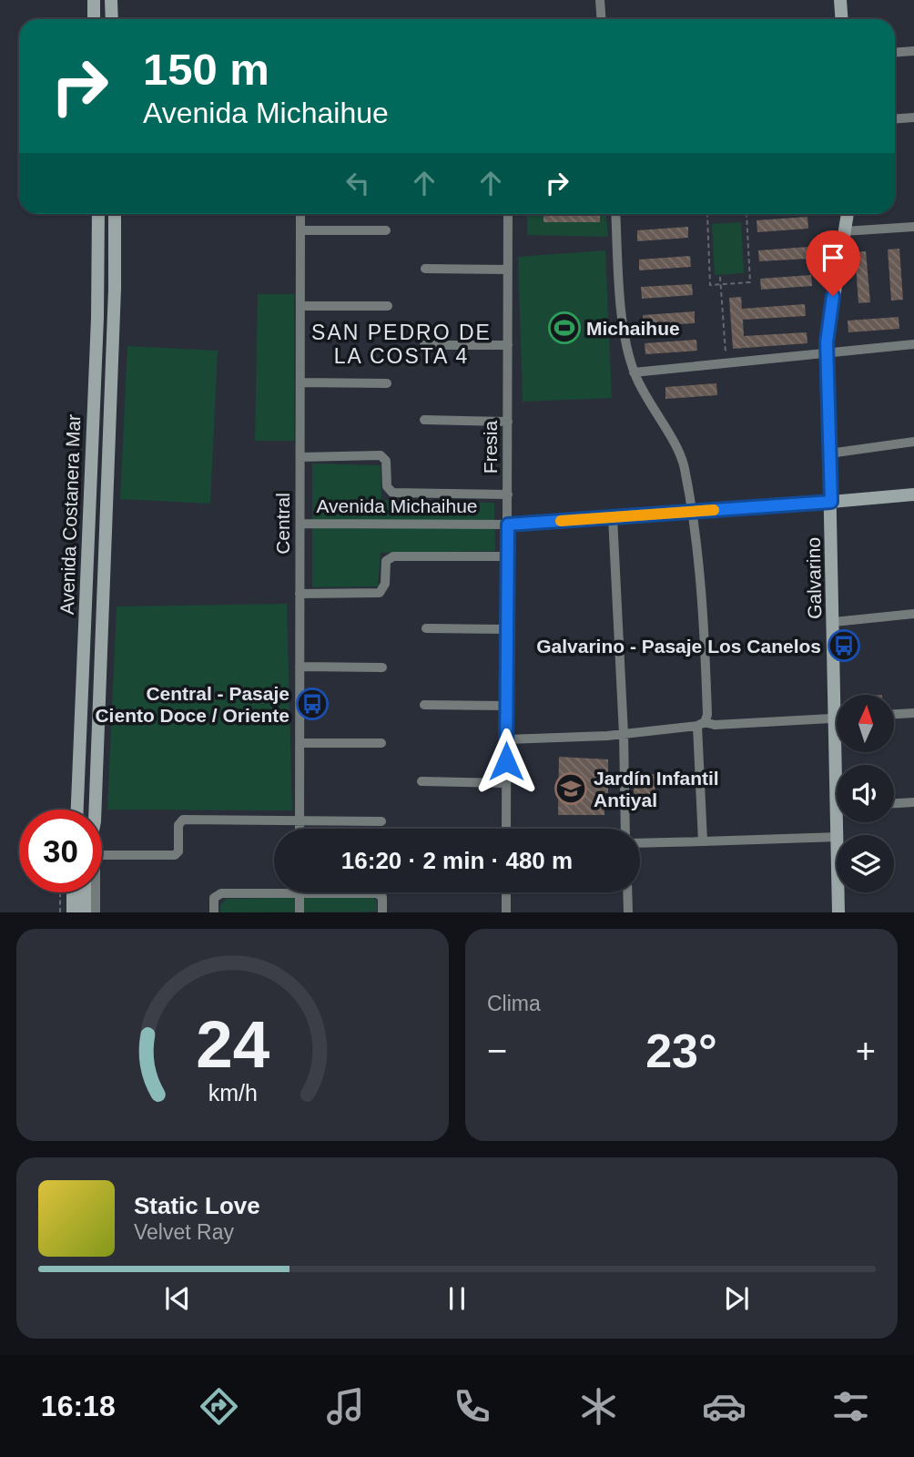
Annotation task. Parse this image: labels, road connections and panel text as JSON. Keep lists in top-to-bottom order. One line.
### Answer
{"streets":{"main road":["Avenida Michaihue","Avenida Costanera Mar","Galvarino"],"street":["Fresia","Central"]},"crossings":[["Fresia","Avenida Michaihue"],["Avenida Michaihue","Central"],["Avenida Michaihue","Galvarino"]],"districts":["SAN PEDRO DE LA COSTA 4"],"places":{"sports":["Michaihue"],"bus stop":["Galvarino - Pasaje Los Canelos","Central - Pasaje Ciento Doce / Oriente"],"school or university":["Jardín Infantil Antiyal"]},"north":"top","page":{"turn":["150 m","Avenida Michaihue"],"limit":"30","trip":"16:20 · 2 min · 480 m","tile":"Clima","heat":["−","23°","+"],"song":["Static Love","Velvet Ray"],"tabs":"16:18","gauge":["24","km/h"]}}
